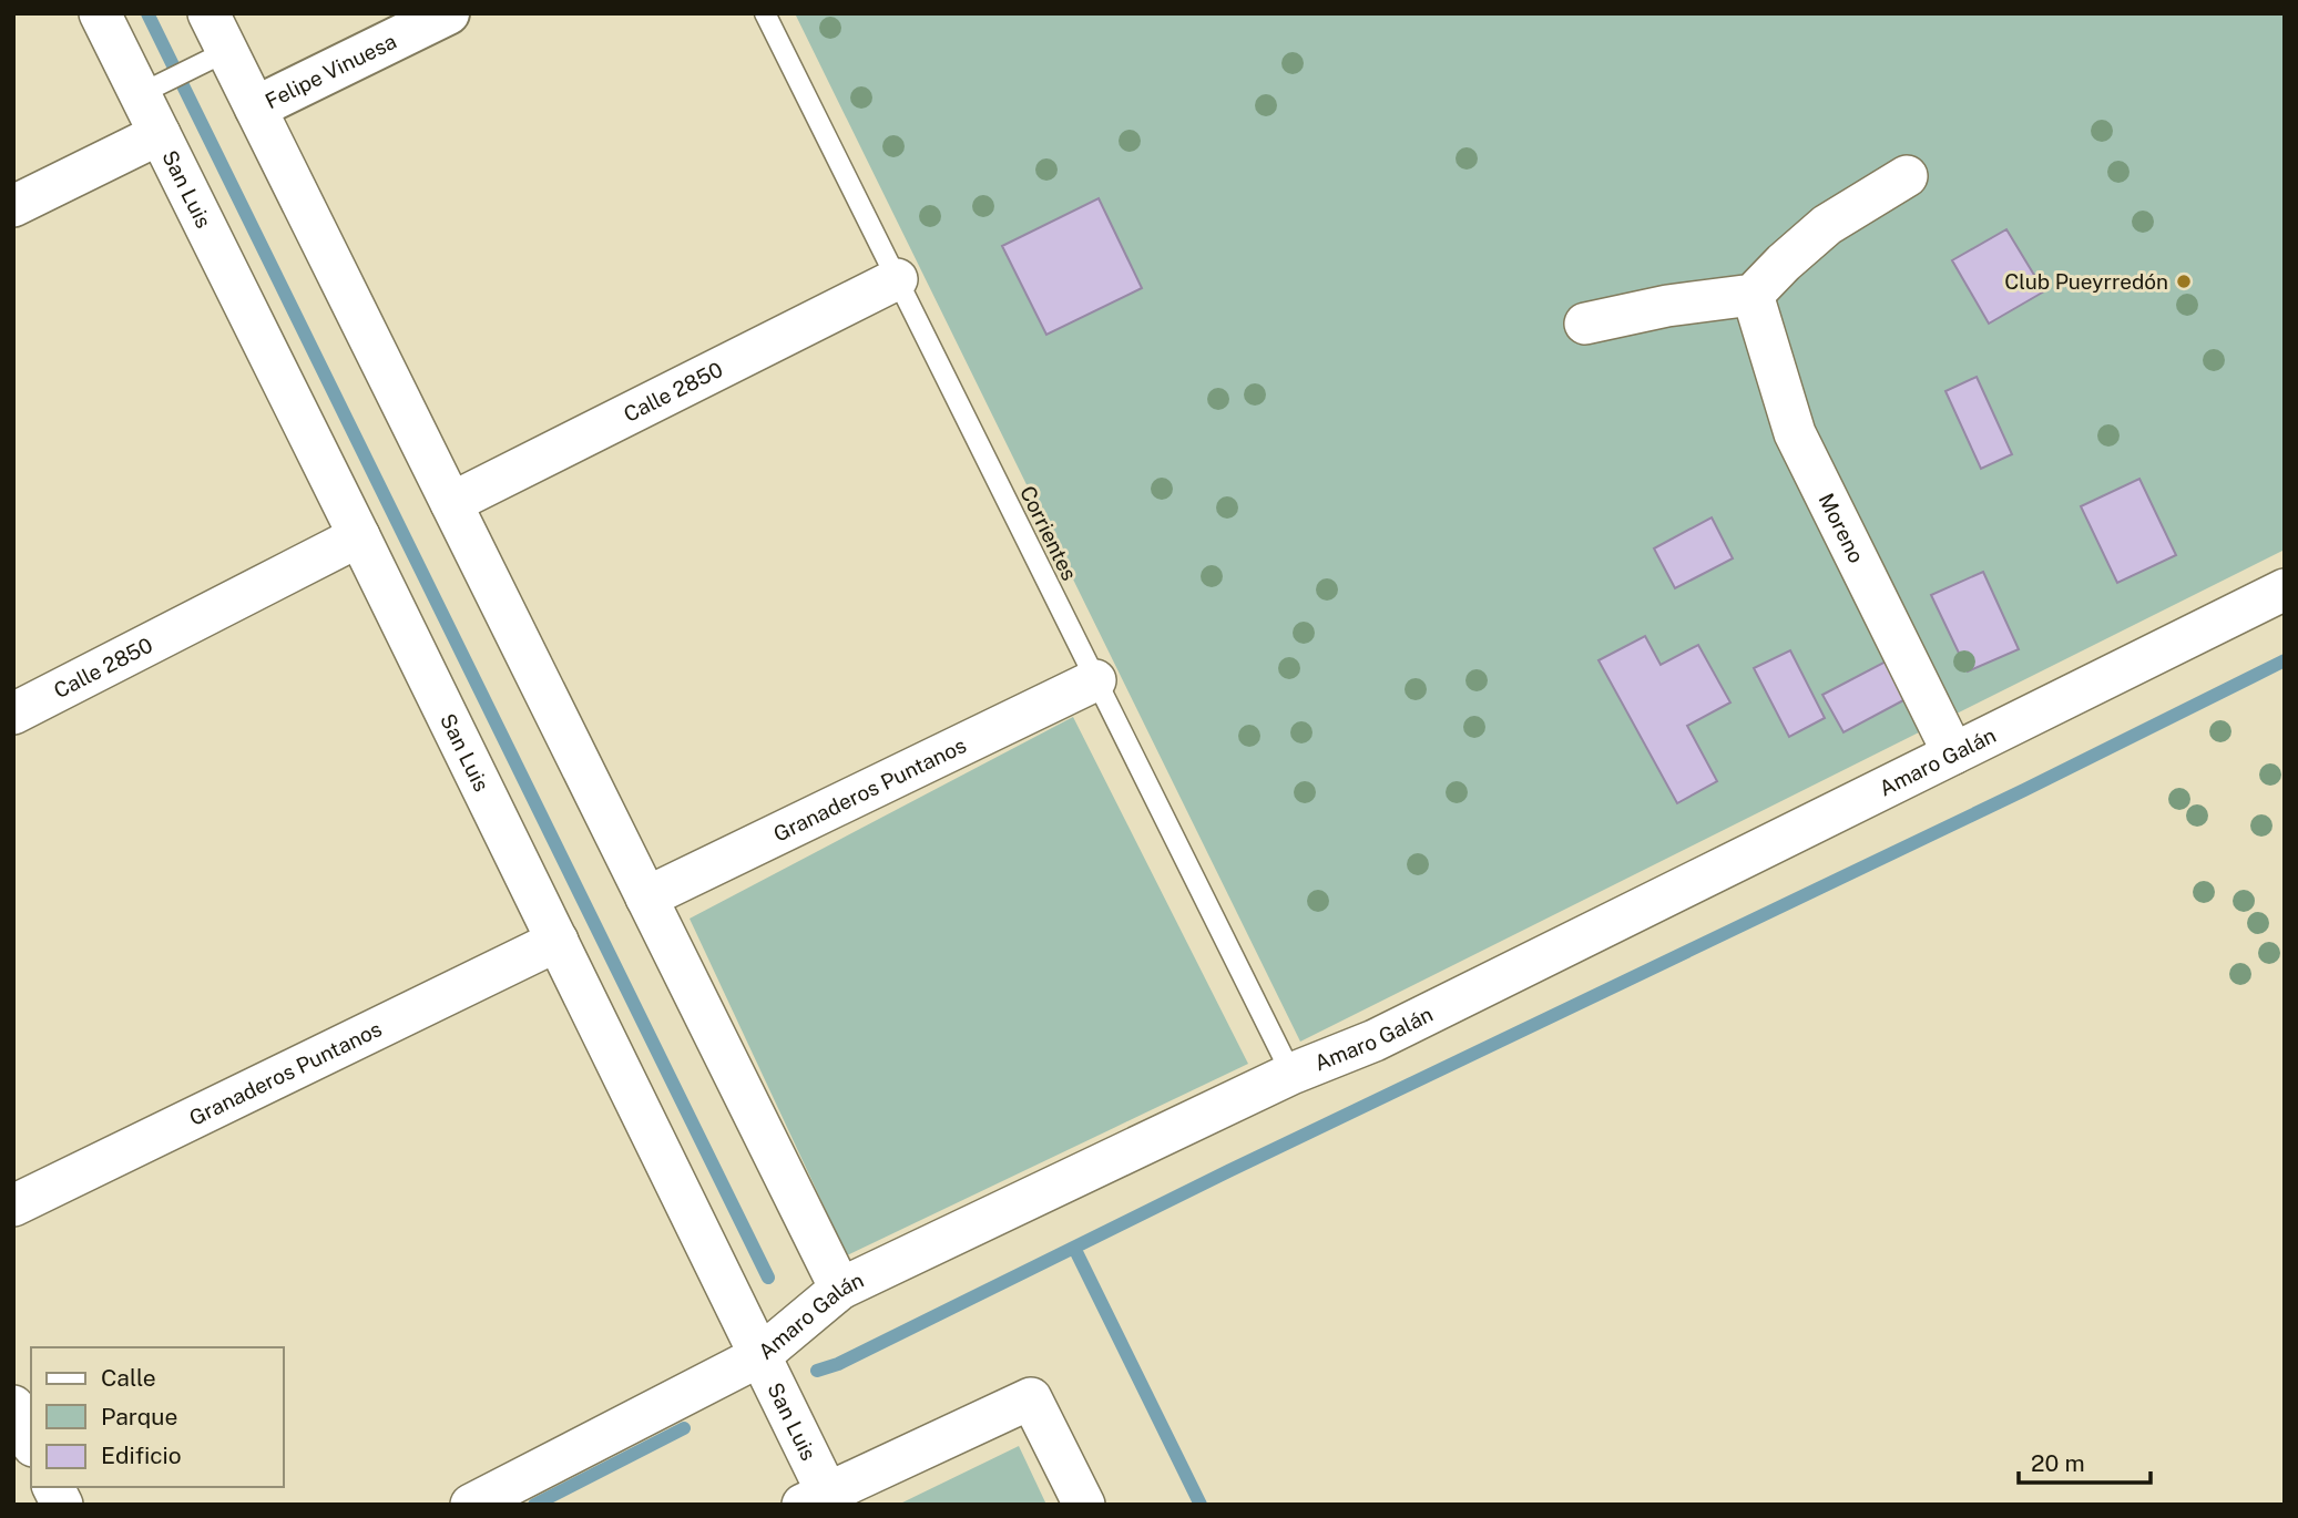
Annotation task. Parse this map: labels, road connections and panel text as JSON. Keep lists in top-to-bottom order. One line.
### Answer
{"streets":{"street":["Felipe Vinuesa","San Luis","Calle 2850","Moreno","Amaro Galán","Granaderos Puntanos"],"lane":["Corrientes"]},"crossings":[["San Luis","Calle 2850"],["San Luis","Amaro Galán"],["San Luis","Granaderos Puntanos"],["Calle 2850","Corrientes"],["Moreno","Amaro Galán"],["Corrientes","Amaro Galán"],["Corrientes","Granaderos Puntanos"]],"places":["Club Pueyrredón"],"legend":["Calle","Parque","Edificio"],"scale_bar":"20 m"}
